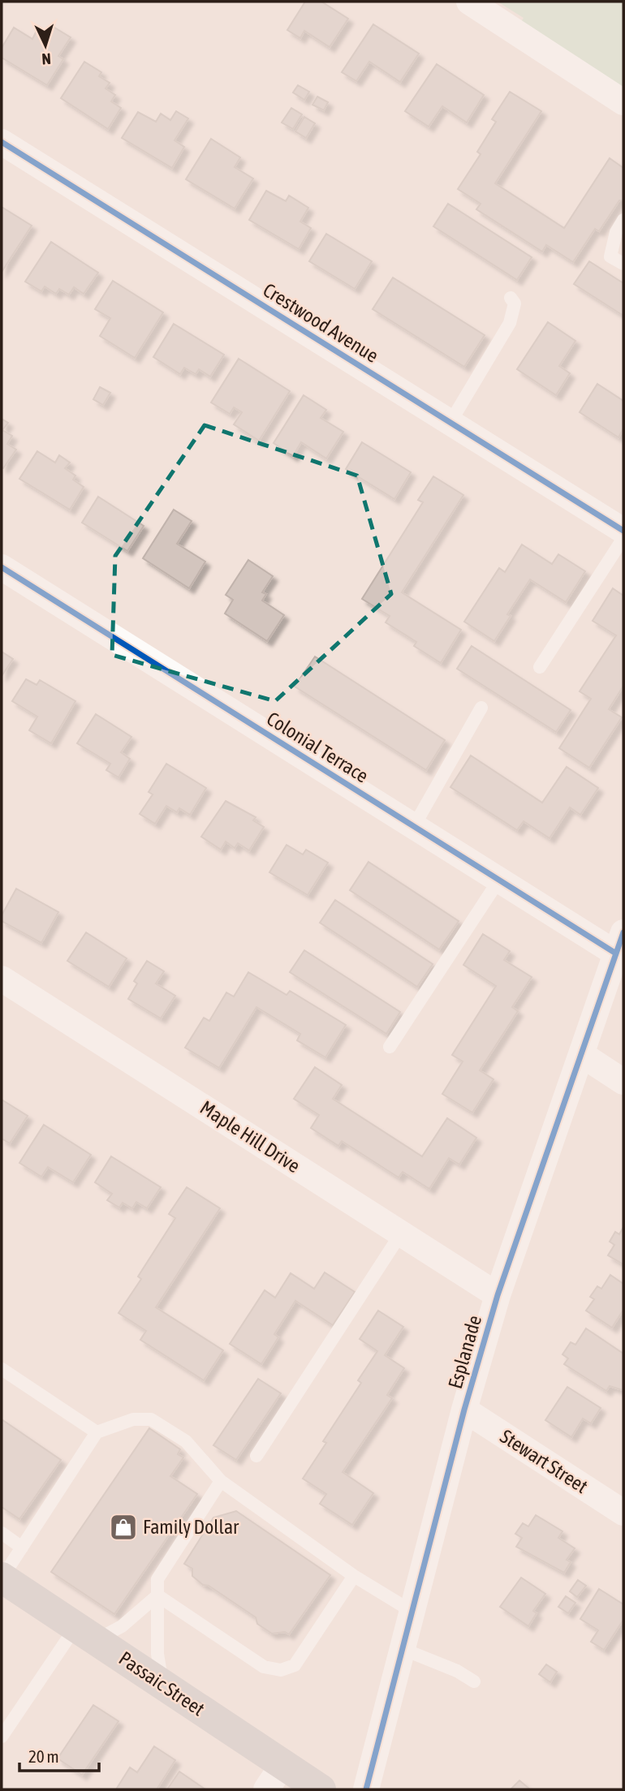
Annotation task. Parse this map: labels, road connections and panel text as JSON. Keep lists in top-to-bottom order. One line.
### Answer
{"streets":{"main road":["Passaic Street"],"street":["Crestwood Avenue","Colonial Terrace","Maple Hill Drive","Esplanade","Stewart Street"]},"crossings":[["Colonial Terrace","Esplanade"],["Maple Hill Drive","Esplanade"],["Esplanade","Stewart Street"]],"places":{"shop":["Family Dollar"]},"scale_bar":"20 m","north":"bottom"}
